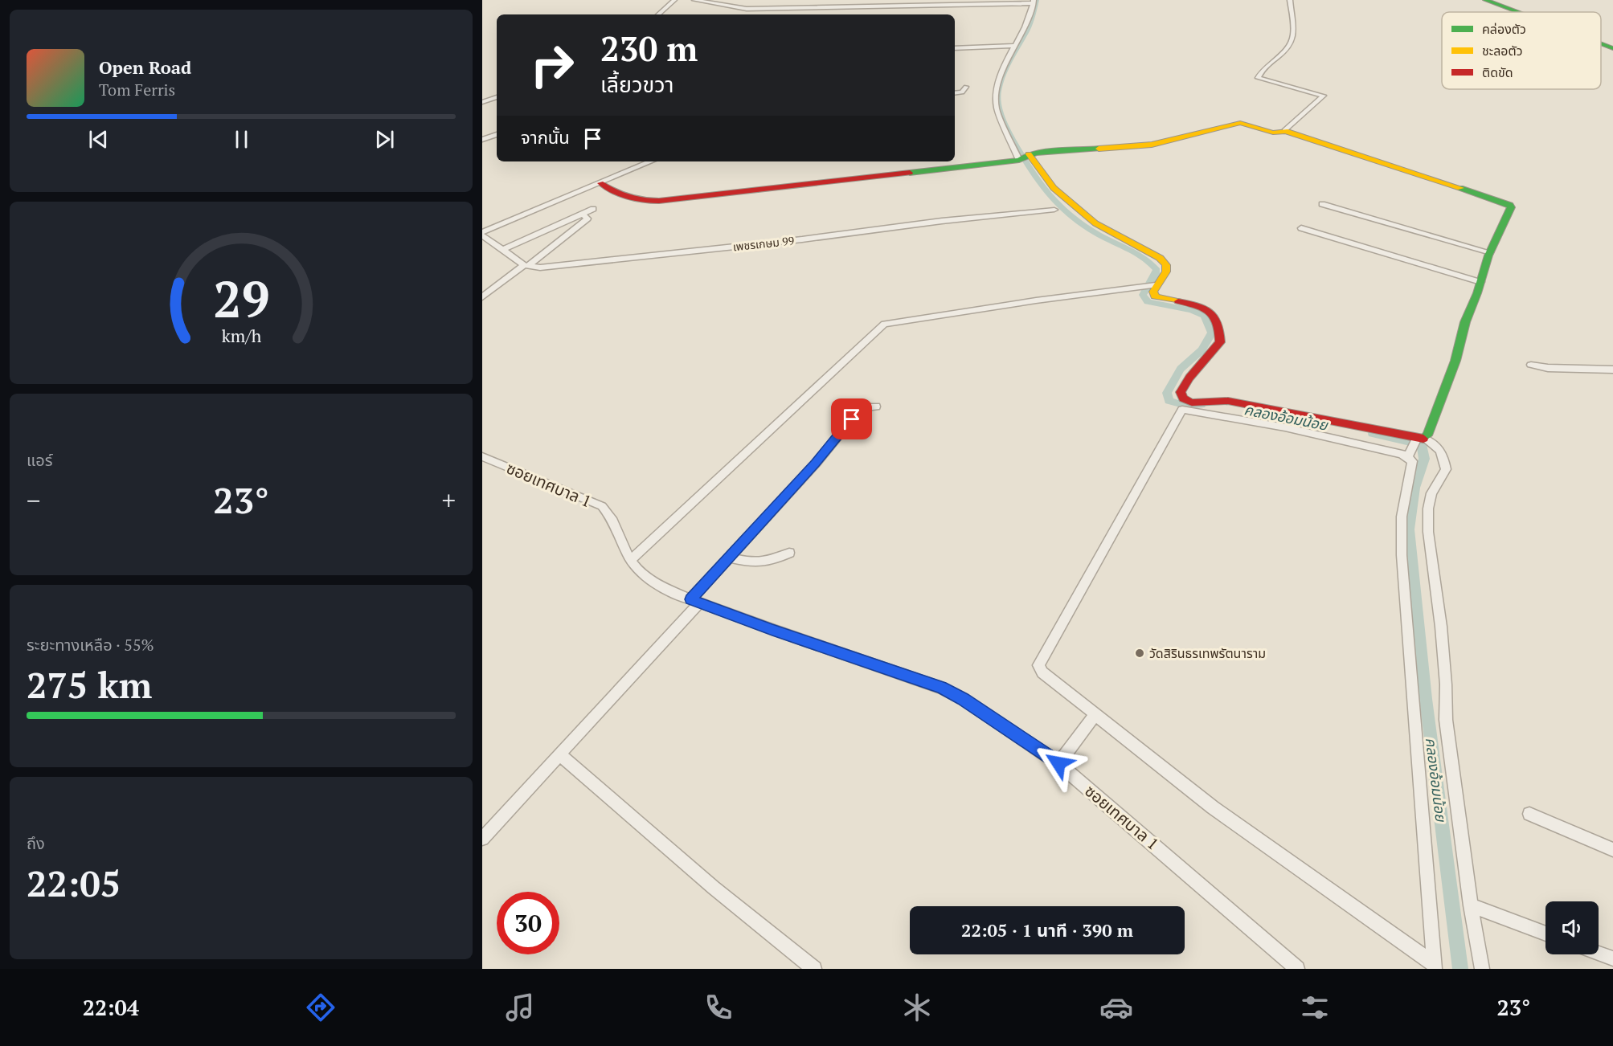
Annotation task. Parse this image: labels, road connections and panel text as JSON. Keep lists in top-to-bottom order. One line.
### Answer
{"streets":{"street":["เพชรเกษม 99","ซอยเทศบาล 1"]},"water":["คลองอ้อมน้อย"],"places":["วัดสิรินธรเทพรัตนาราม"],"legend":["คล่องตัว","ชะลอตัว","ติดขัด"],"page":{"turn":["230 m","เลี้ยวขวา"],"song":["Open Road","Tom Ferris"],"then":"จากนั้น","tile":["แอร์",["ระยะทางเหลือ · 55%","275 km"],["ถึง","22:05"]],"heat":["−","23°","+"],"limit":"30","trip":"22:05 · 1 นาที · 390 m","tabs":["22:04","23°"],"gauge":["29","km/h"]}}
